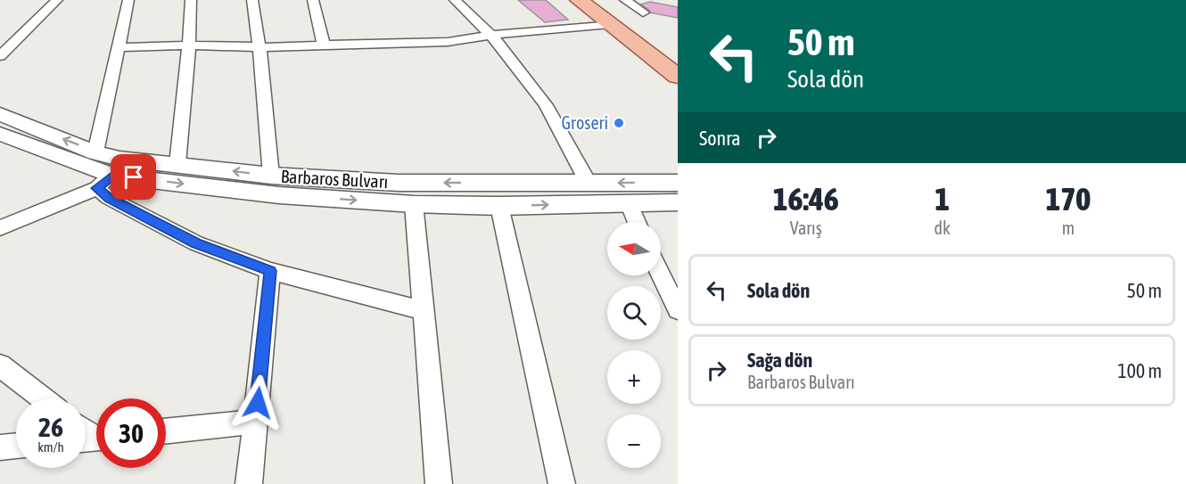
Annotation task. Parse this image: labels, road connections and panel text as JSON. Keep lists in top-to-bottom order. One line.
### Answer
{"streets":{"street":["Barbaros Bulvarı"]},"places":["Groseri"],"north":"left","page":{"turn":["50 m","Sola dön"],"then":"Sonra","eta":["16:46","Varış","1","dk","170","m"],"map_buttons":["+","−"],"list":[{"name":"Sola dön","value":"50 m"},{"name":"Sağa dön","note":"Barbaros Bulvarı","value":"100 m"}],"speed":"26 km/h","limit":"30"}}
